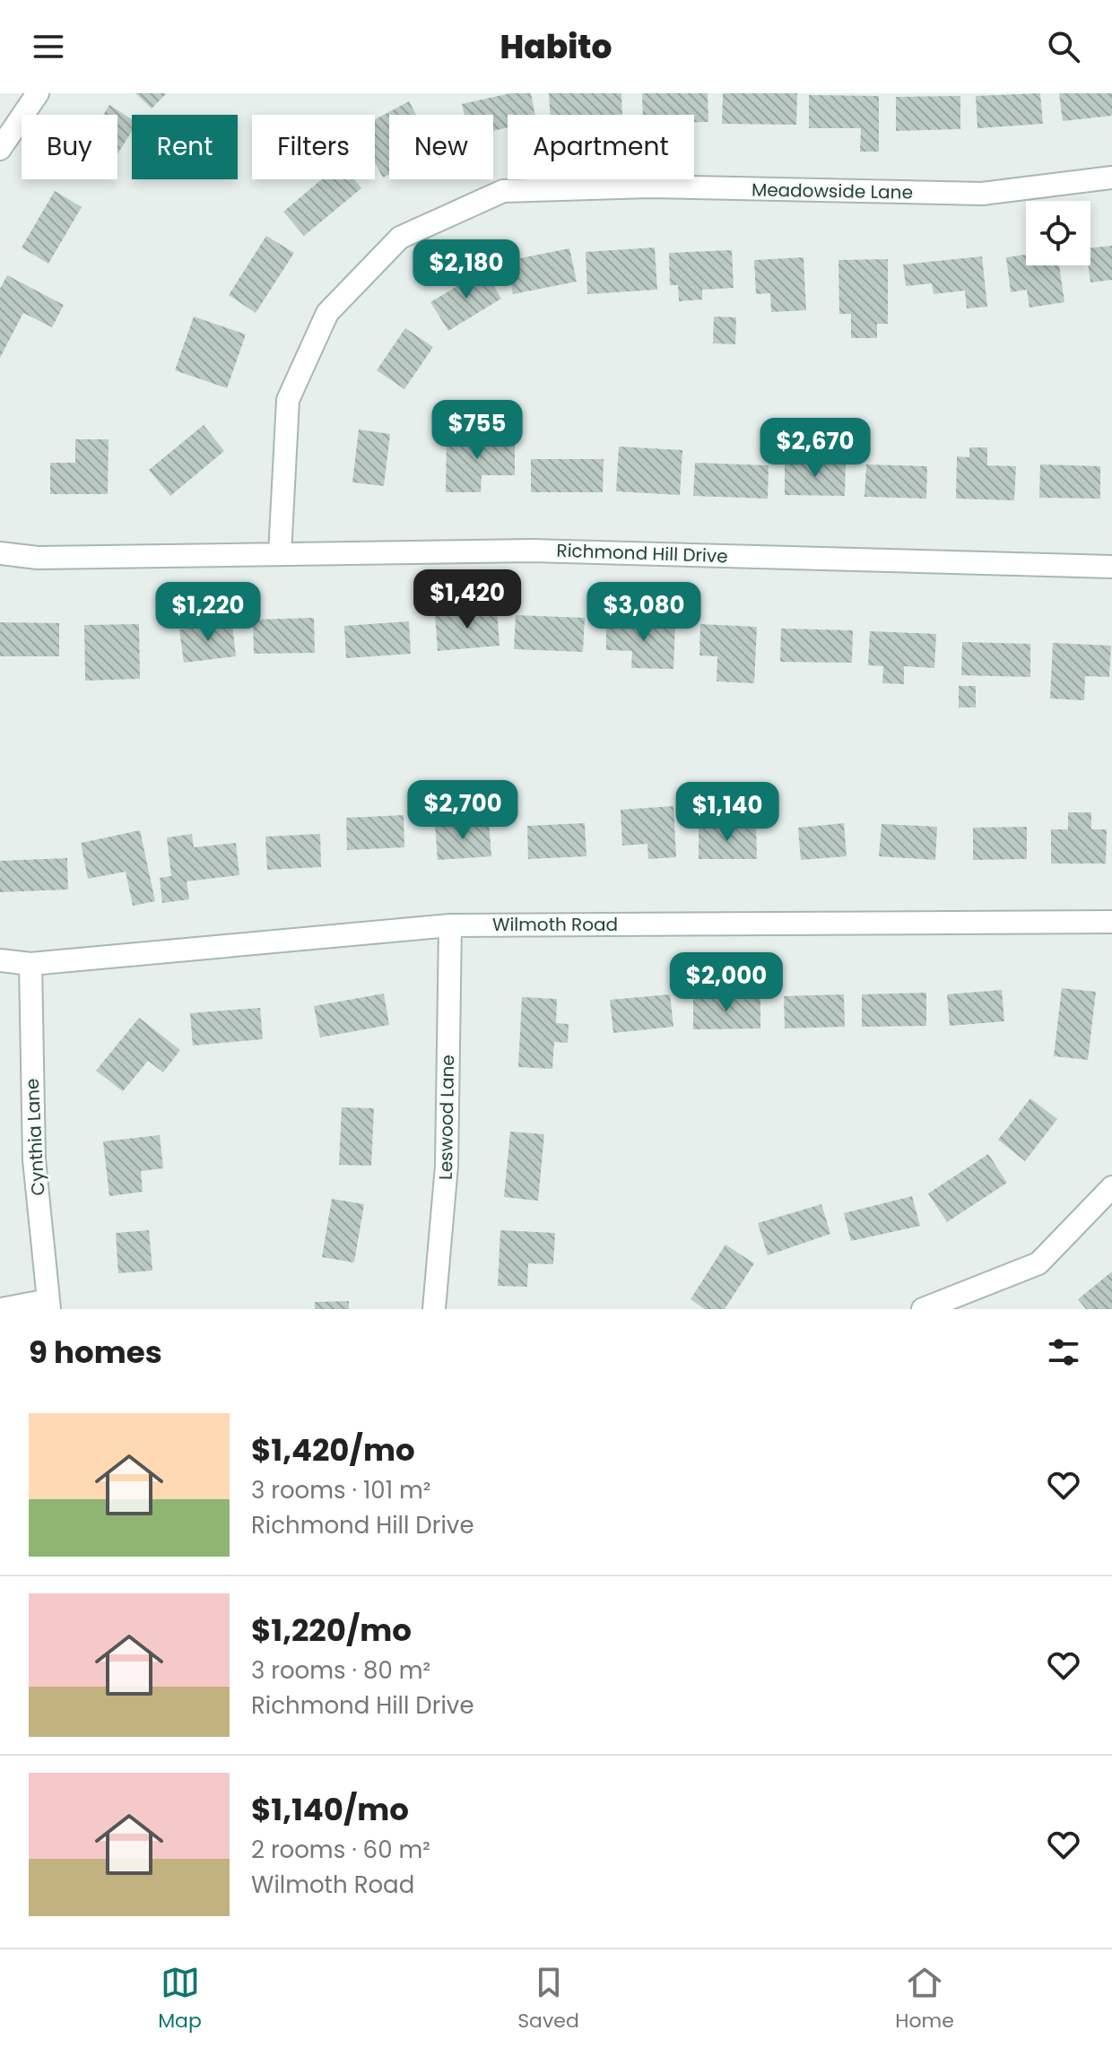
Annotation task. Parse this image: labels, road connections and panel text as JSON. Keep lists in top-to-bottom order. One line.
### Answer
{"streets":{"street":["Meadowside Lane","Richmond Hill Drive","Wilmoth Road","Leswood Lane","Cynthia Lane"]},"crossings":[["Meadowside Lane","Richmond Hill Drive"],["Wilmoth Road","Leswood Lane"],["Wilmoth Road","Cynthia Lane"]],"page":{"header":"Habito","chip":["Buy","Rent","Filters","New","Apartment"],"price":["$2,180","$755","$2,670","$1,420","$1,220","$3,080","$2,700","$1,140","$2,000"],"heading":"9 homes","list":[{"name":"$1,420/mo","note":"3 rooms · 101 m² · Richmond Hill Drive"},{"name":"$1,220/mo","note":"3 rooms · 80 m² · Richmond Hill Drive"},{"name":"$1,140/mo","note":"2 rooms · 60 m² · Wilmoth Road"}],"tabs":["Map","Saved","Home"]}}
